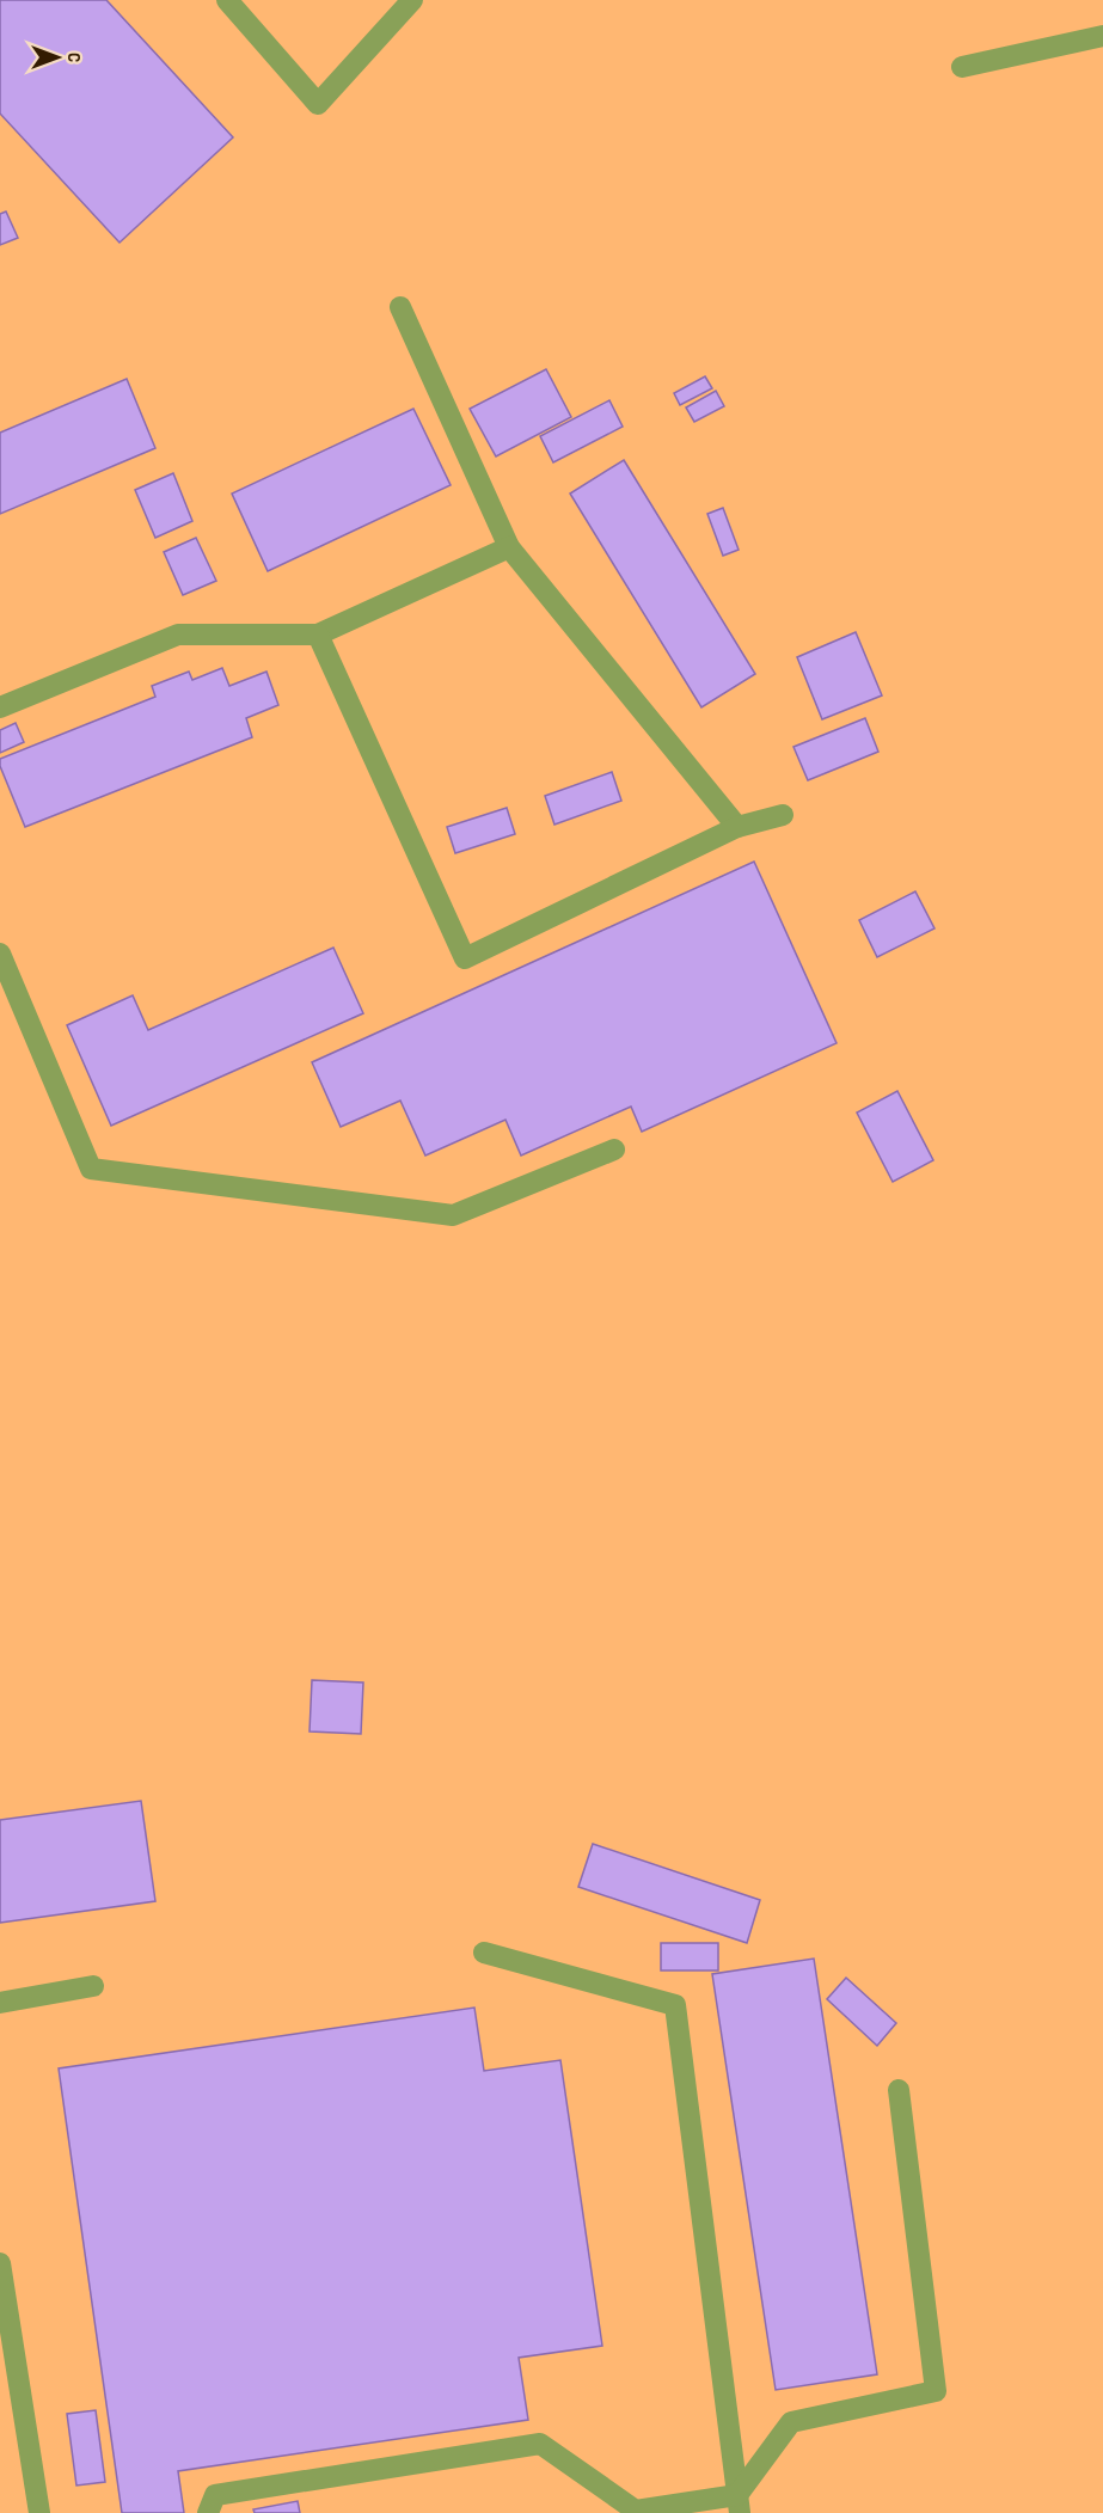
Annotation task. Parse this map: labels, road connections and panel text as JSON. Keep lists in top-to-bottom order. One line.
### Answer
{"north":"right"}
